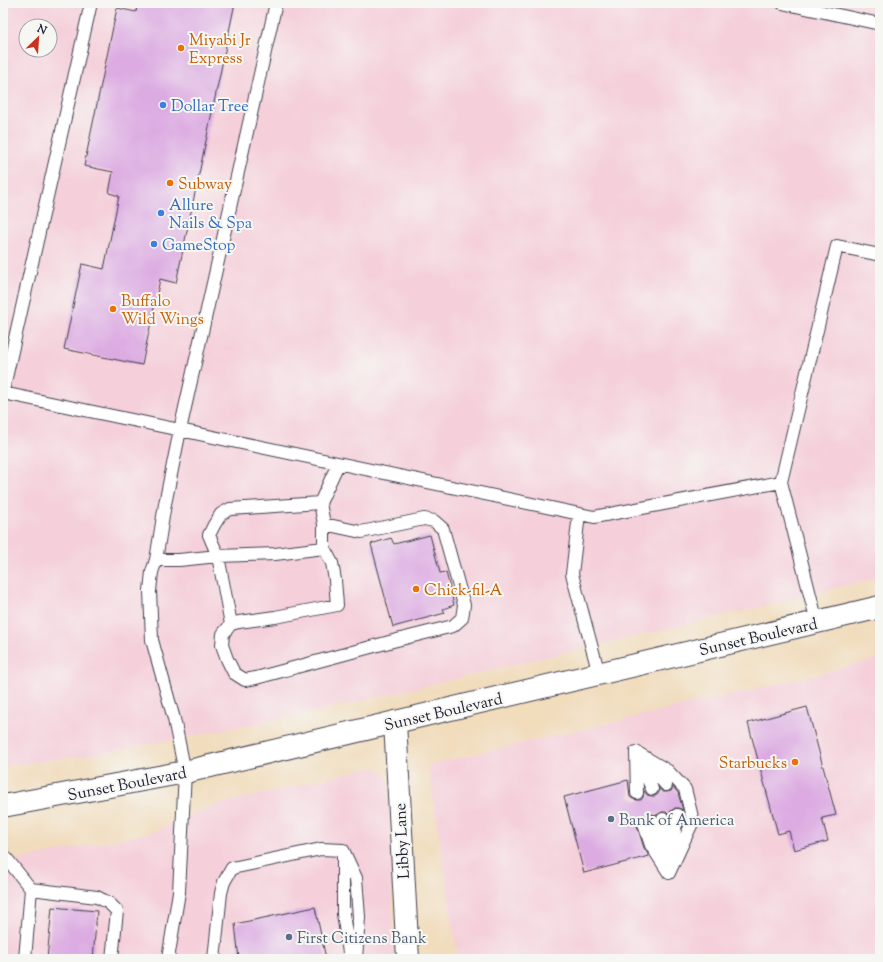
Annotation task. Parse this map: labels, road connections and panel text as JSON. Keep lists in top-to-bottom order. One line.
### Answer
{"streets":{"main road":["Sunset Boulevard","Libby Lane"]},"crossings":[["Sunset Boulevard","Libby Lane"]],"places":["Miyabi Jr Express","Dollar Tree","Subway","Allure Nails & Spa","GameStop","Buffalo Wild Wings","Chick-fil-A","Starbucks","Bank of America","First Citizens Bank"],"north":"top right"}
